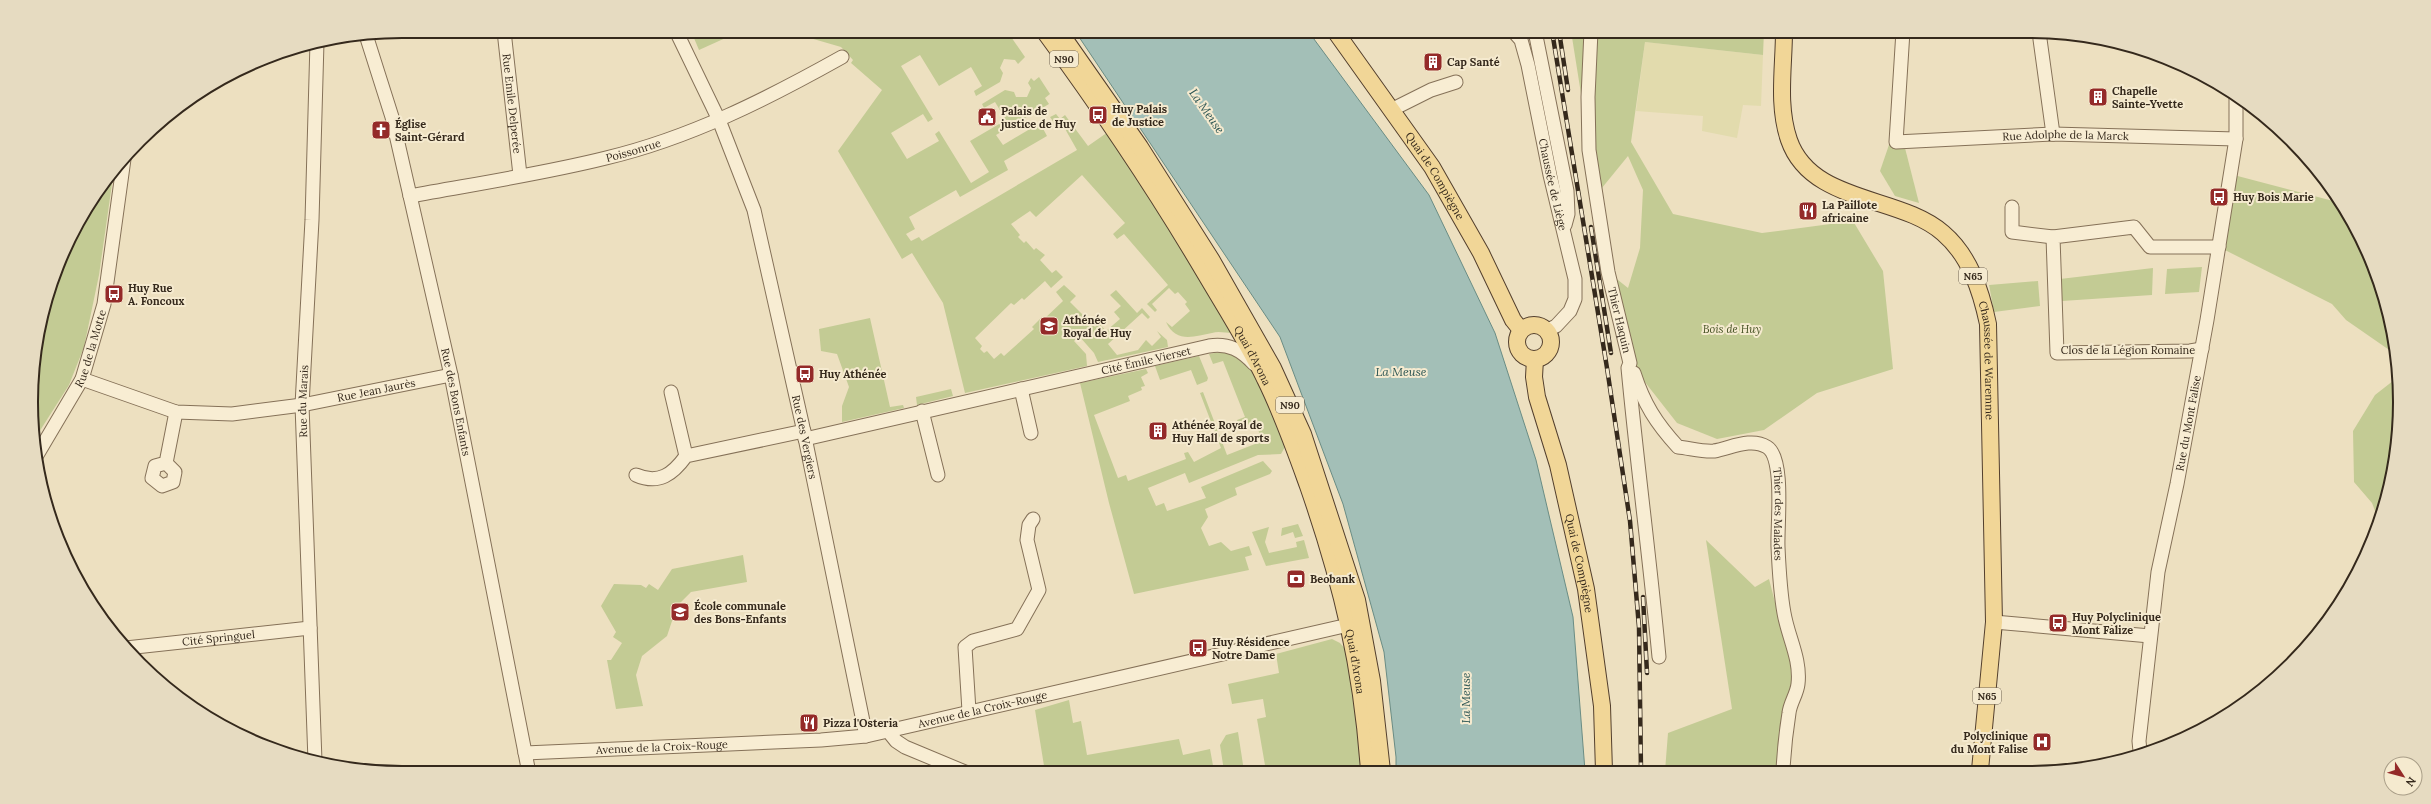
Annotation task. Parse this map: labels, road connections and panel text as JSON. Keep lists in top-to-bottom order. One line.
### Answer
{"streets":{"main road":["N90","Quai de Compiègne","N65","Quai d'Arona","Chaussée de Waremme"],"street":["Rue Emile Delperée","Rue Adolphe de la Marck","Poissonrue","Chaussée de Liège","Thier Haquin","Rue de la Motte","Clos de la Légion Romaine","Cité Émile Vierset","Rue Jean Jaurès","Rue du Marais","Rue des Bons Enfants","Rue du Mont Falise","Rue des Vergiers","Thier des Malades","Cité Springuel","Avenue de la Croix-Rouge"]},"crossings":[["Rue Emile Delperée","Poissonrue"],["Rue Adolphe de la Marck","Rue du Mont Falise"],["Poissonrue","Rue des Bons Enfants"],["Poissonrue","Rue des Vergiers"],["Quai de Compiègne","Chaussée de Liège"],["Thier Haquin","Thier des Malades"],["Rue de la Motte","Rue Jean Jaurès"],["Clos de la Légion Romaine","Rue du Mont Falise"],["Quai d'Arona","Cité Émile Vierset"],["Quai d'Arona","Avenue de la Croix-Rouge"],["Cité Émile Vierset","Rue des Vergiers"],["Rue Jean Jaurès","Rue du Marais"],["Rue Jean Jaurès","Rue des Bons Enfants"],["Rue du Marais","Cité Springuel"],["Rue des Bons Enfants","Avenue de la Croix-Rouge"],["Rue des Vergiers","Avenue de la Croix-Rouge"]],"water":["La Meuse"],"parks":["Bois de Huy"],"places":{"building":["Cap Santé","Chapelle Sainte-Yvette","Athénée Royal de Huy Hall de sports"],"bus stop":["Huy Palais de Justice","Huy Bois Marie","Huy Rue A. Foncoux","Huy Athénée","Huy Polyclinique Mont Falize","Huy Résidence Notre Dame"],"public building":["Palais de justice de Huy"],"church":["Église Saint-Gérard"],"restaurant":["La Paillote africaine","Pizza l'Osteria"],"school or university":["Athénée Royal de Huy","École communale des Bons-Enfants"],"bank":["Beobank"],"hospital":["Polyclinique du Mont Falise"]},"north":"bottom right"}
